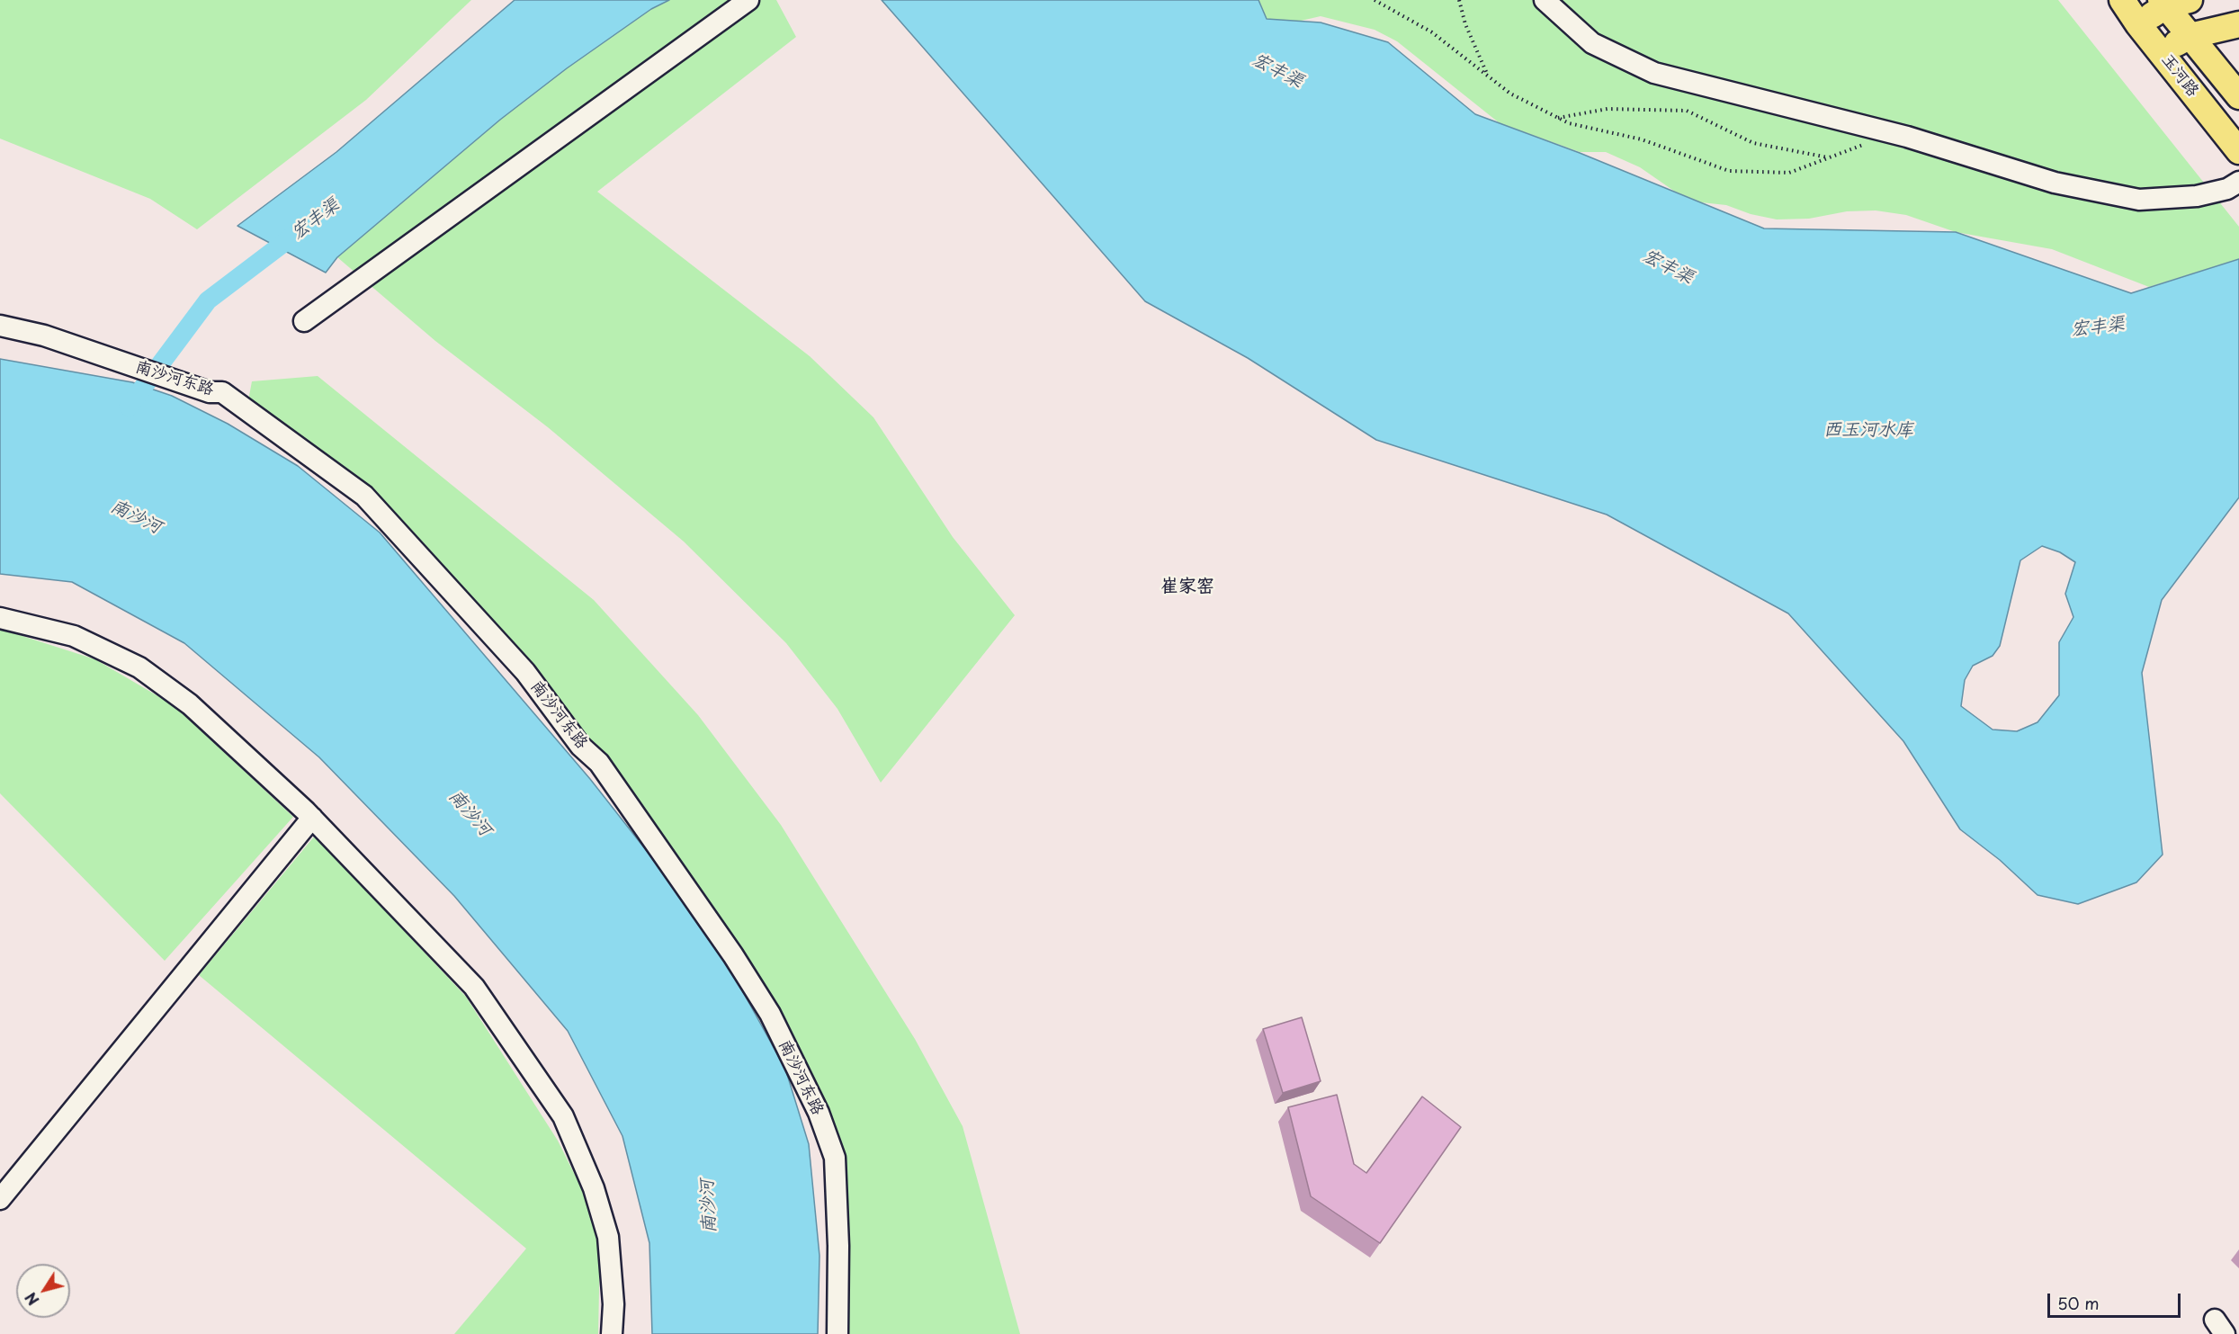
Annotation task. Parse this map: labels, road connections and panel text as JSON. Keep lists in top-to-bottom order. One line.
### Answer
{"streets":{"main road":["玉河路"],"street":["南沙河东路"]},"districts":["崔家窑"],"water":["宏丰渠","西玉河水库","南沙河"],"scale_bar":"50 m","north":"bottom left"}
